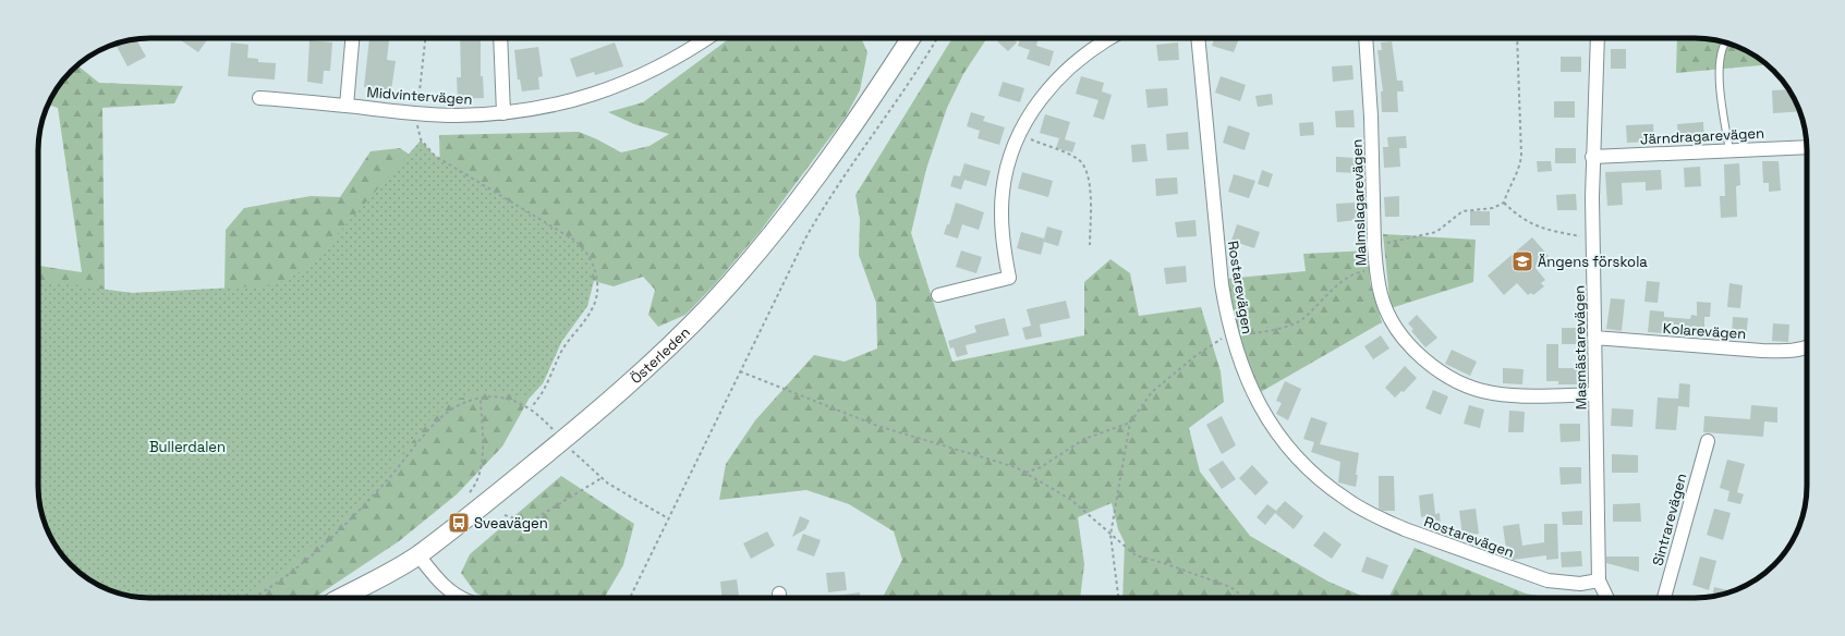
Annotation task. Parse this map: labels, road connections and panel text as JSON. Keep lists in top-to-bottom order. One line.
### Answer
{"streets":{"main road":["Österleden"],"street":["Midvintervägen","Järndragarevägen","Malmslagarevägen","Rostarevägen","Kolarevägen","Masmästarevägen","Sintrarevägen"]},"crossings":[["Järndragarevägen","Masmästarevägen"],["Malmslagarevägen","Masmästarevägen"],["Rostarevägen","Masmästarevägen"],["Kolarevägen","Masmästarevägen"]],"parks":["Bullerdalen"],"places":{"school or university":["Ängens förskola"],"bus stop":["Sveavägen"]}}
